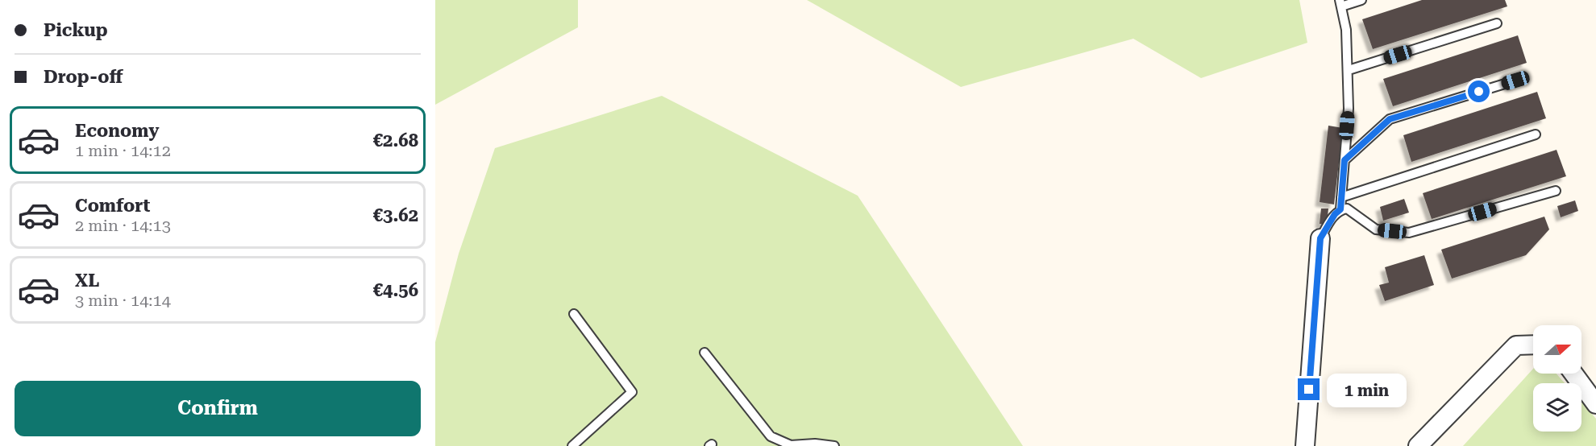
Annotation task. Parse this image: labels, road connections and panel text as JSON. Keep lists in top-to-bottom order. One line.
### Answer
{"north":"right","page":{"banner":["Pickup","Drop-off"],"list":[{"name":"Economy","note":"1 min · 14:12","value":"€2.68"},{"name":"Comfort","note":"2 min · 14:13","value":"€3.62"},{"name":"XL","note":"3 min · 14:14","value":"€4.56"}],"buttons":"Confirm","bubble":"1 min"}}
